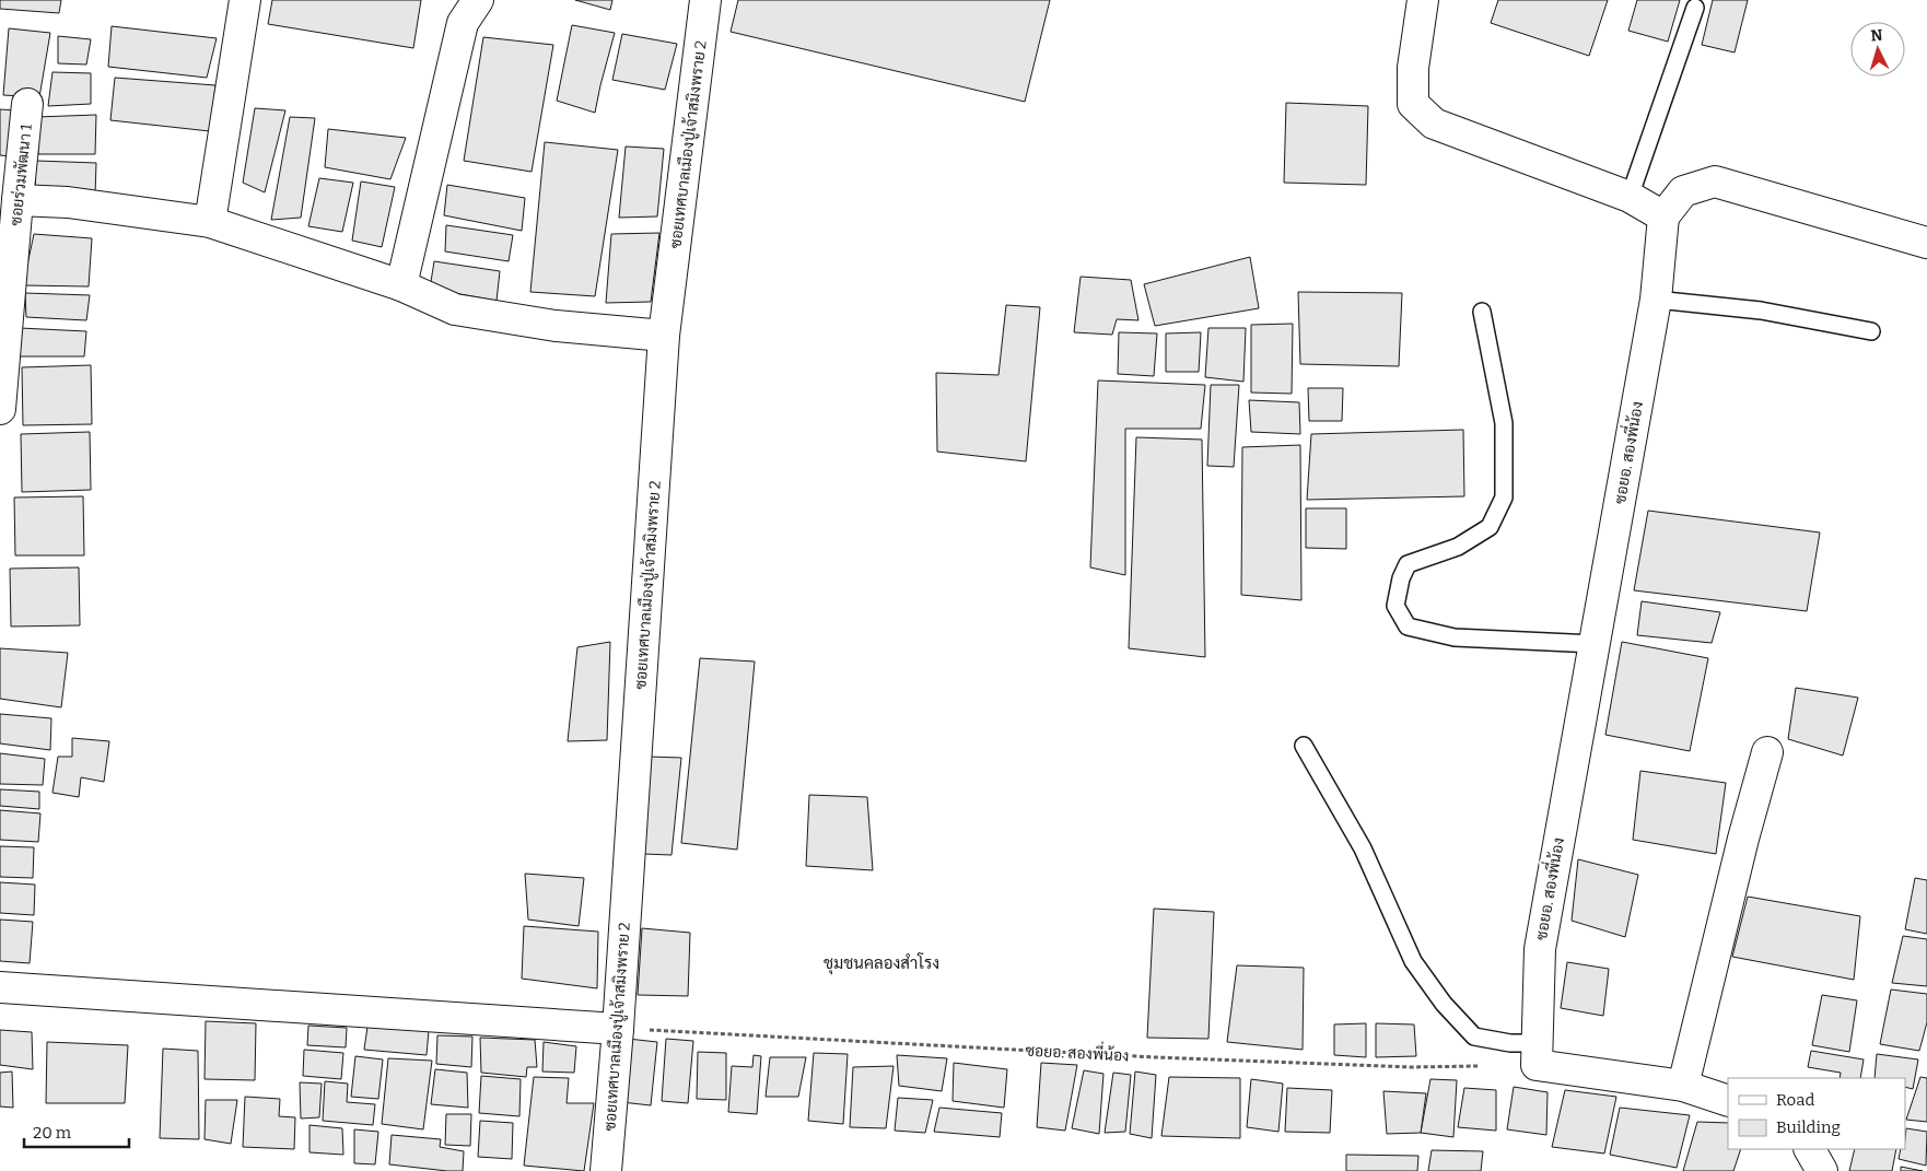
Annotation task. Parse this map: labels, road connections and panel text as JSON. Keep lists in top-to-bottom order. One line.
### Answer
{"streets":{"street":["ซอยเทศบาลเมืองปู่เจ้าสมิงพราย 2","ซอยร่วมพัฒนา 1","ซอยอ. สองพี่น้อง"]},"crossings":[["ซอยเทศบาลเมืองปู่เจ้าสมิงพราย 2","ซอยอ. สองพี่น้อง"]],"districts":["ชุมชนคลองสำโรง"],"legend":["Road","Building"],"scale_bar":"20 m","north":"top"}
